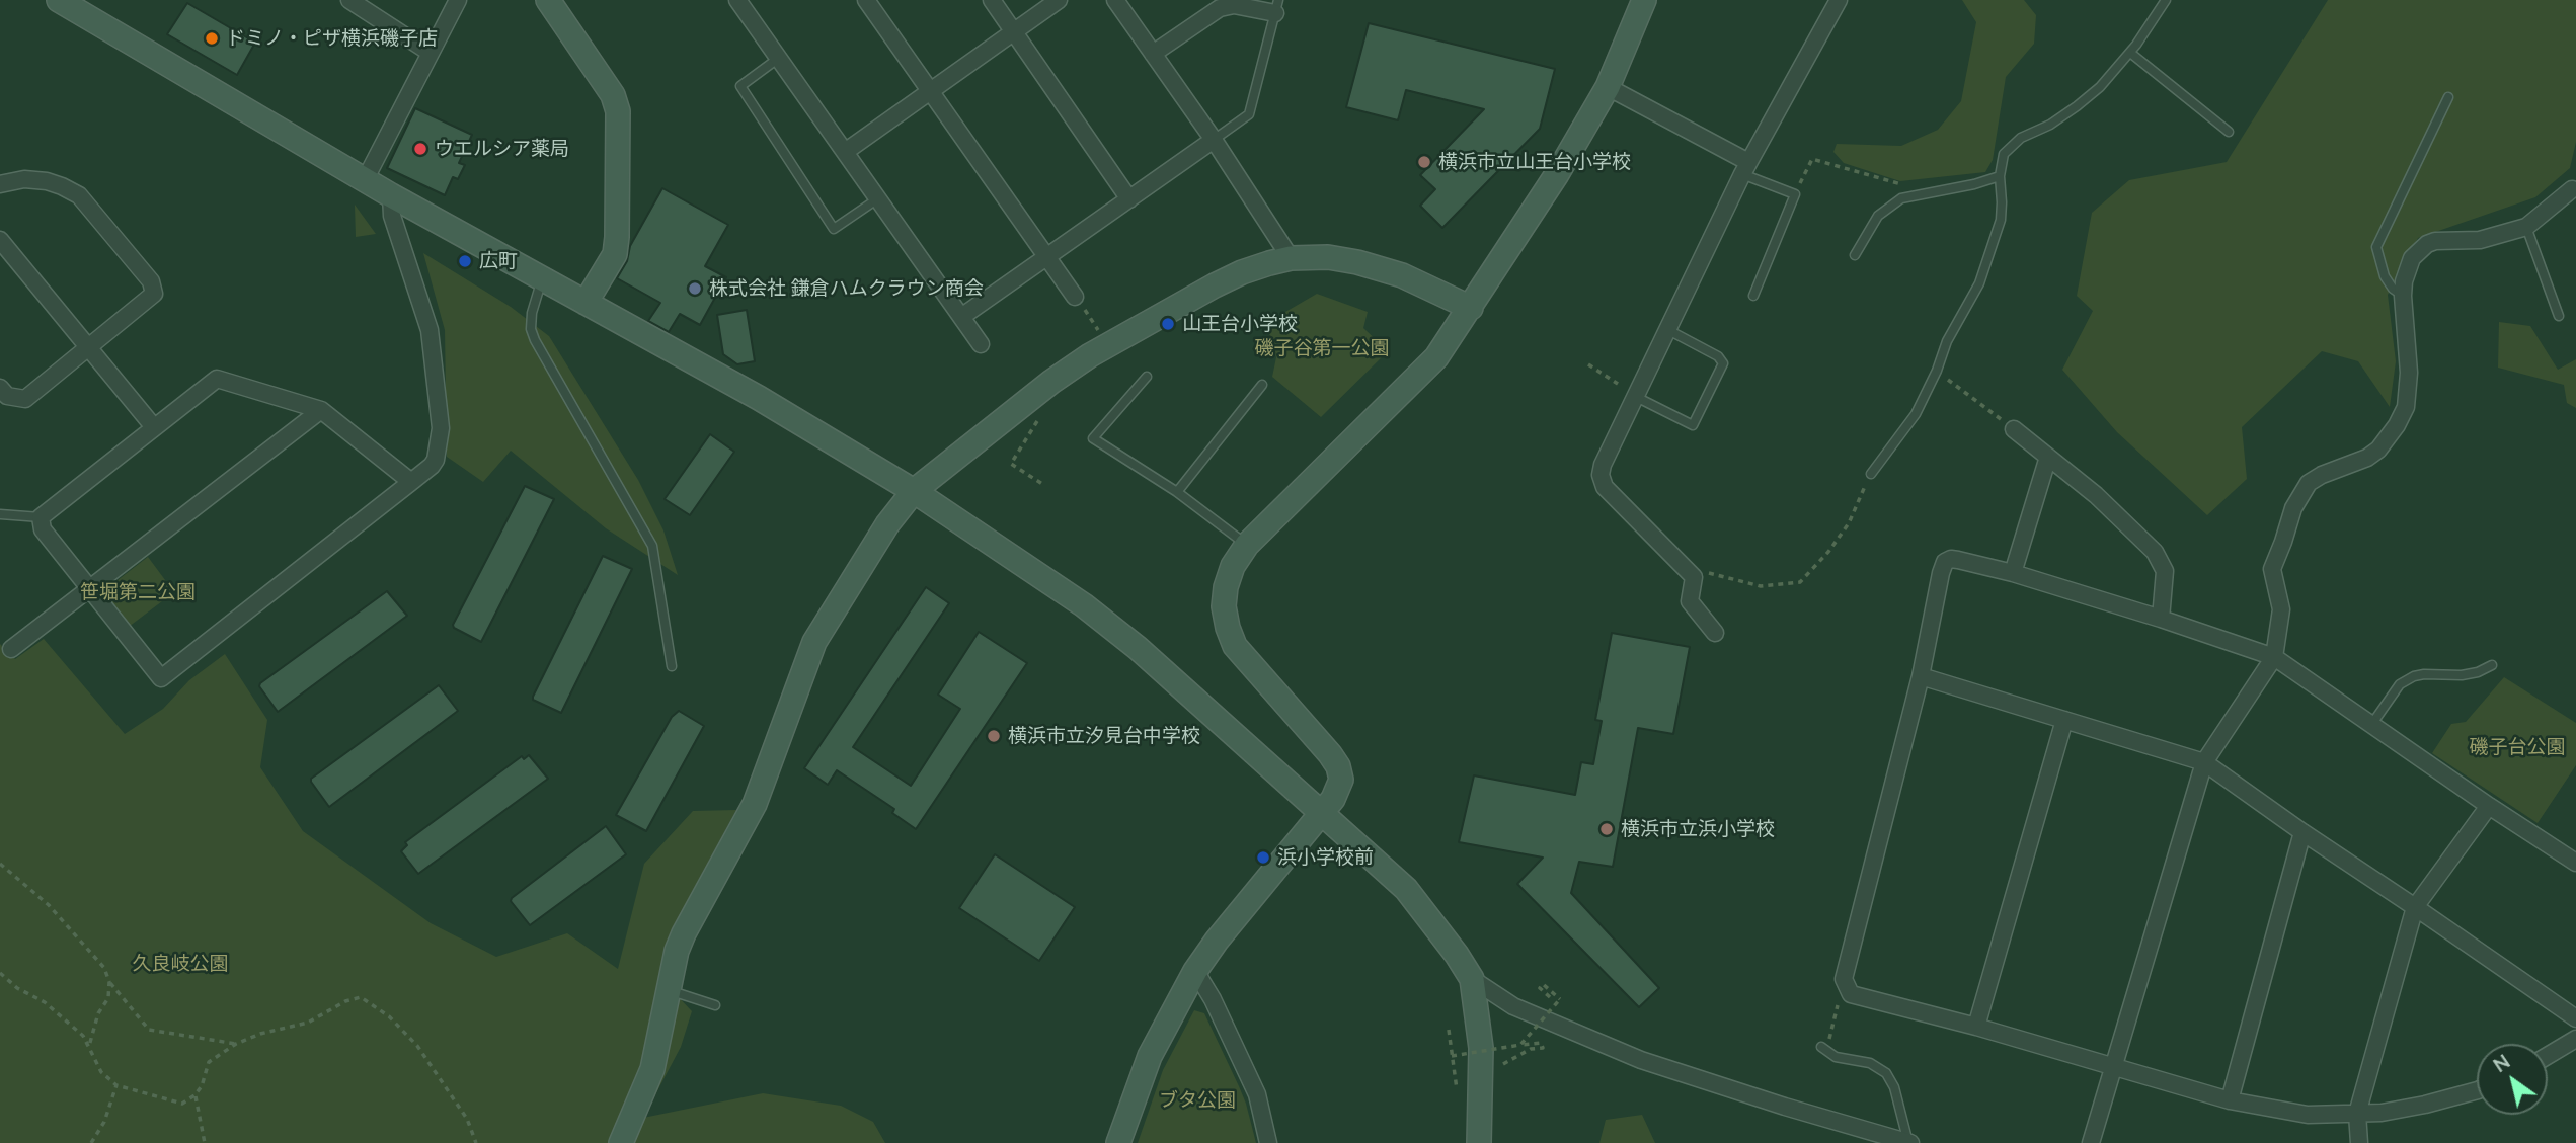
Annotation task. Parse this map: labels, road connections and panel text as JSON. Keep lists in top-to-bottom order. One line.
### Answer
{"parks":["磯子谷第一公園","笹堀第二公園","磯子台公園","久良岐公園","ブタ公園"],"places":["ドミノ・ピザ横浜磯子店","ウエルシア薬局","横浜市立山王台小学校","広町","株式会社 鎌倉ハムクラウン商会","山王台小学校","横浜市立汐見台中学校","横浜市立浜小学校","浜小学校前"],"north":"top left"}
